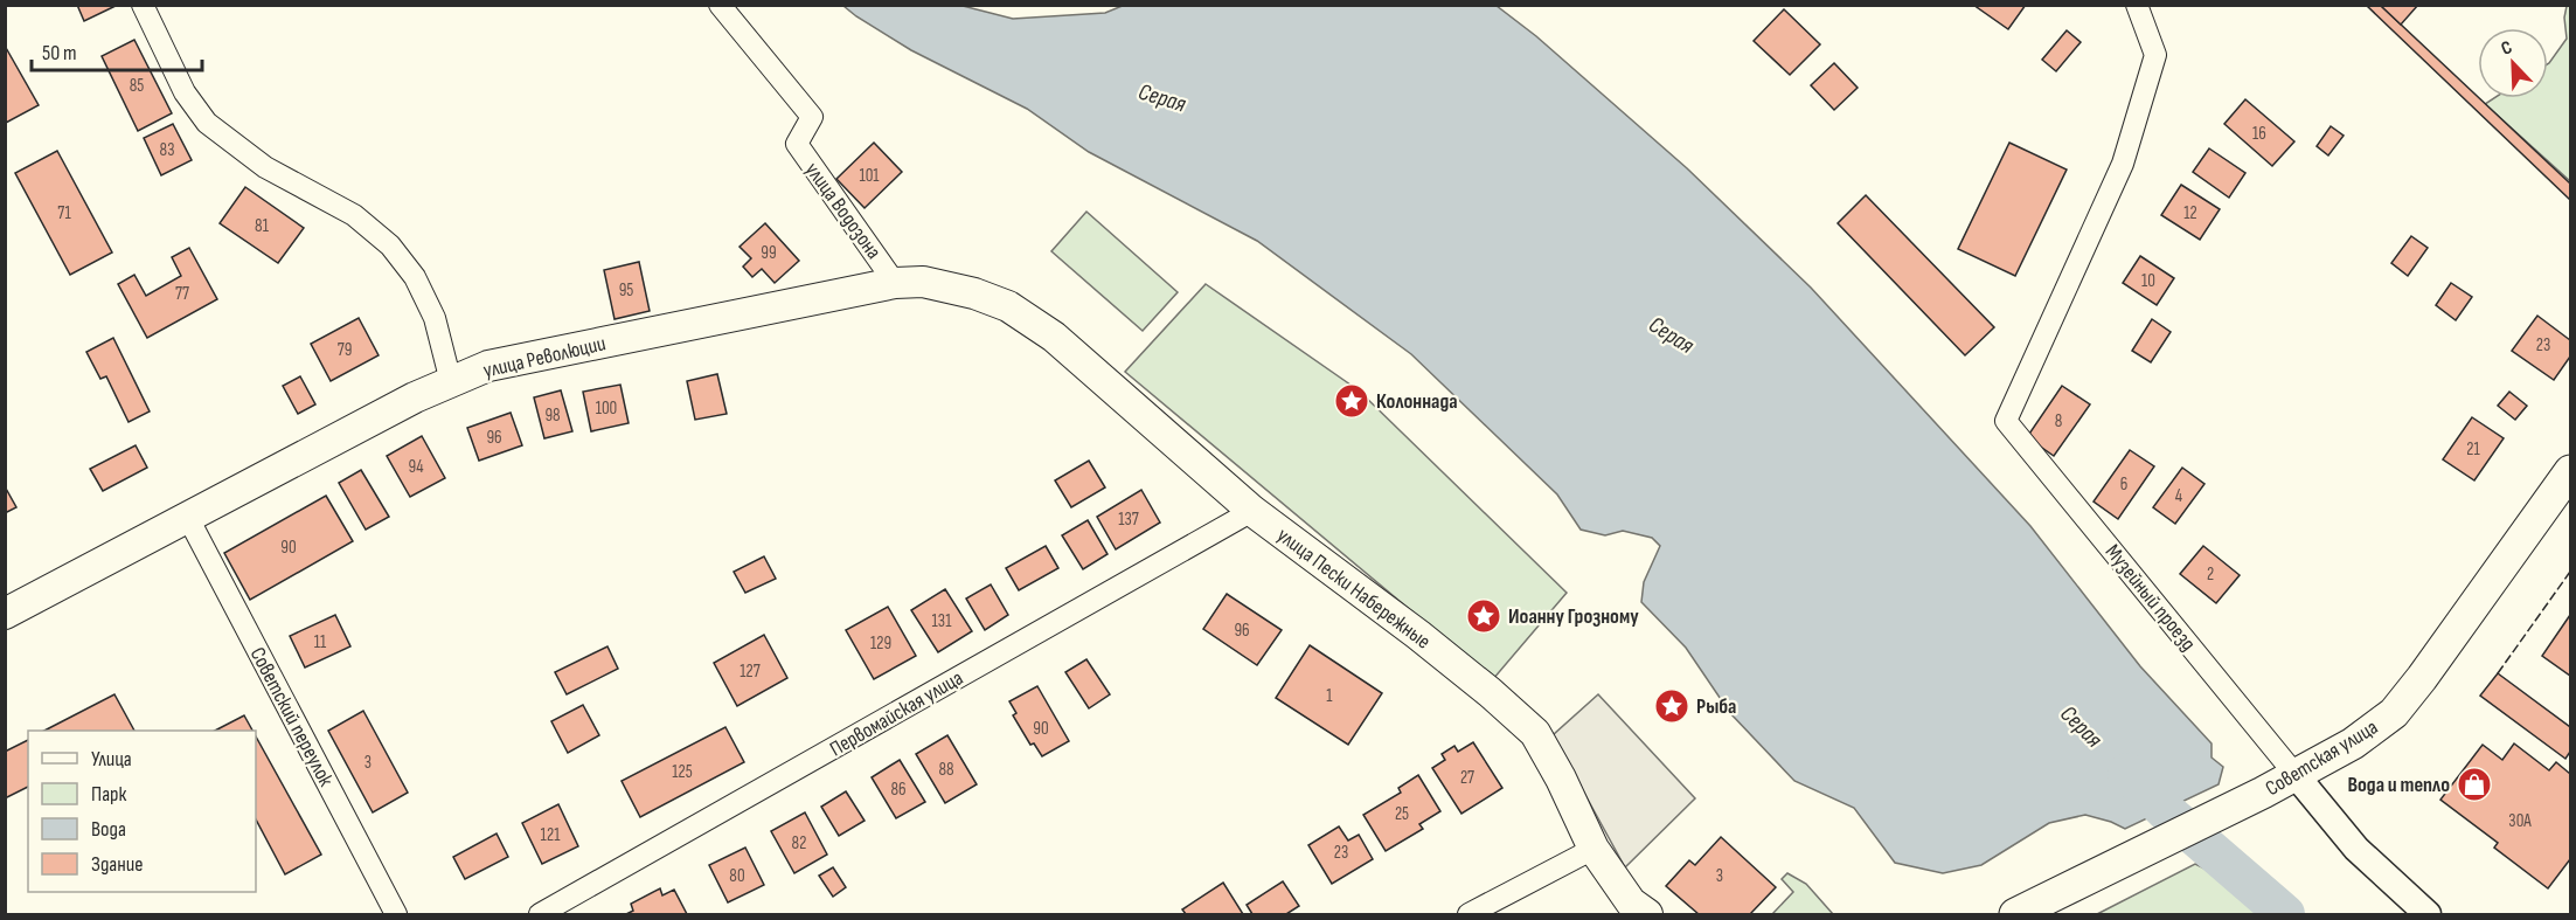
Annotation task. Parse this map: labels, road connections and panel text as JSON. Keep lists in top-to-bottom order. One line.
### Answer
{"streets":{"main road":["улица Революции","улица Пески Набережные","Советская улица"],"street":["улица Водозона","Музейный проезд","Первомайская улица","Советский переулок"]},"crossings":[["улица Водозона","улица Революции"],["улица Революции","улица Пески Набережные"],["улица Революции","Советский переулок"],["улица Пески Набережные","Первомайская улица"],["Музейный проезд","Советская улица"]],"water":["Серая"],"places":{"place":["Колоннада","Иоанну Грозному","Рыба"],"shop":["Вода и тепло"]},"house_numbers":["85","16","83","101","71","12","81","99","10","95","77","23","79","100","98","8","96","21","94","6","4","137","90","2","131","96","11","129","127","1","90","3","88","125","27","86","25","30А","121","82","23","80","3"],"legend":["Улица","Парк","Вода","Здание"],"scale_bar":"50 m","north":"top left"}
